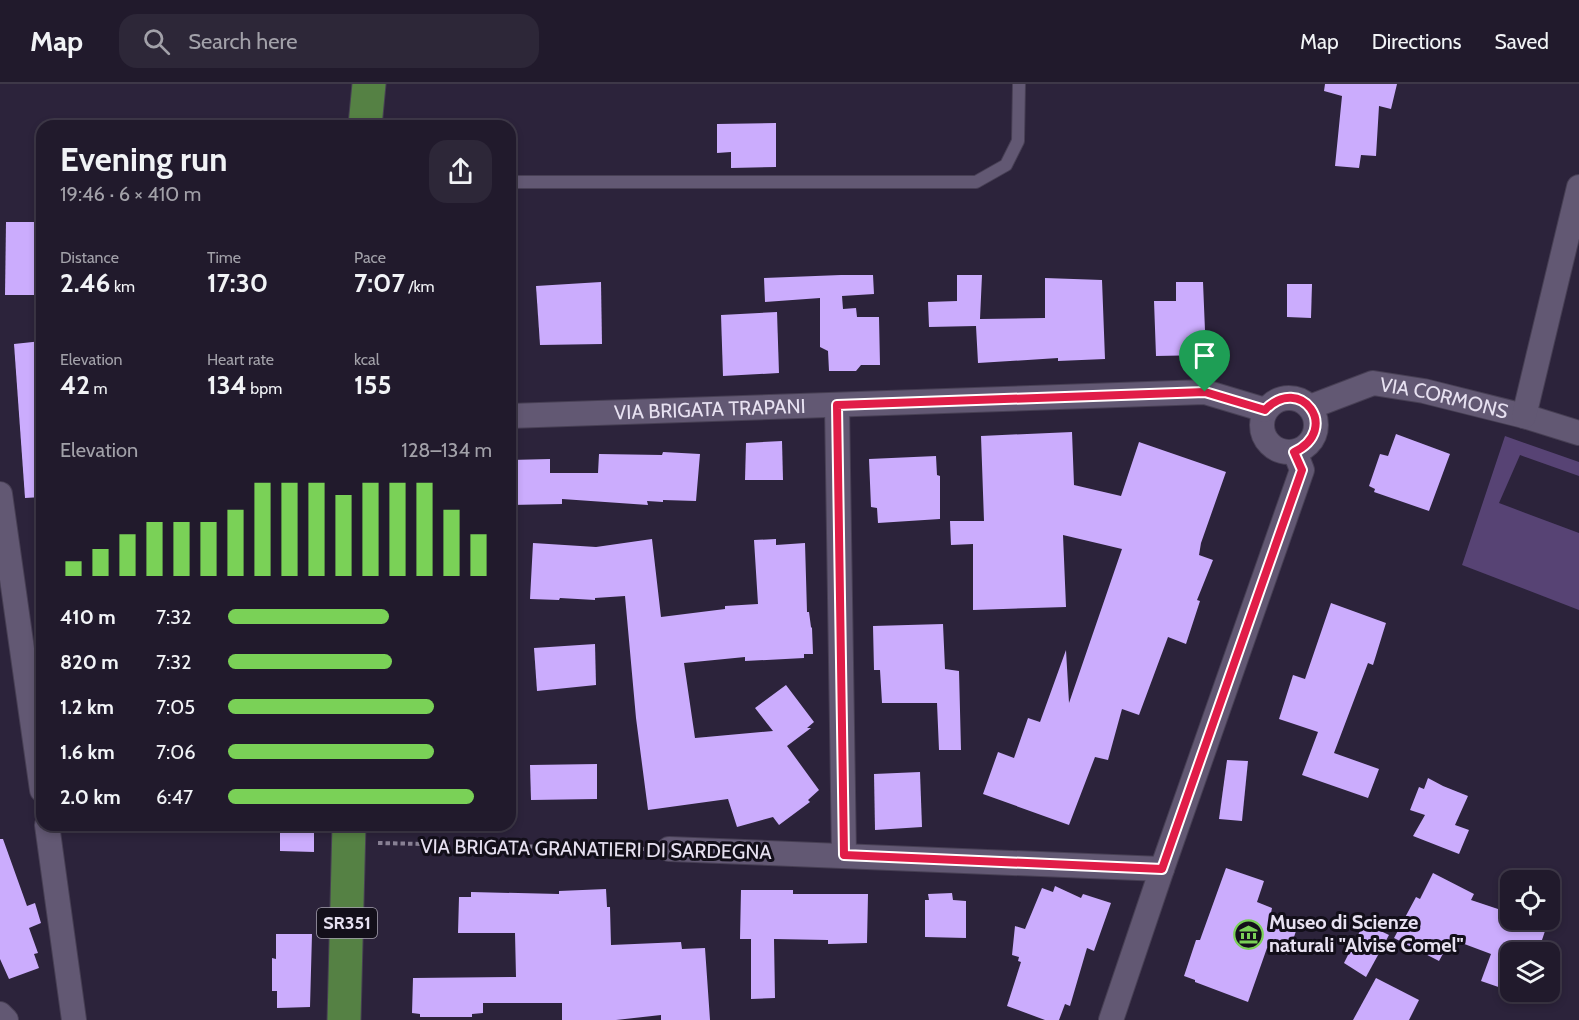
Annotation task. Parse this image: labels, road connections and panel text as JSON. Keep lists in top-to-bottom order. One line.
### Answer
{"streets":{"main road":["SR351"],"street":["VIA CORMONS","VIA BRIGATA TRAPANI","VIA BRIGATA GRANATIERI DI SARDEGNA"]},"crossings":[["VIA CORMONS","VIA BRIGATA TRAPANI"],["VIA BRIGATA GRANATIERI DI SARDEGNA","SR351"]],"places":{"museum":["Museo di Scienze naturali \"Alvise Comel\""]},"page":{"header":"Map","search":"Search here","nav":["Map","Directions","Saved"],"heading":["Evening run","19:46 · 6 × 410 m"],"stats":[["Distance","2.46 km"],["Time","17:30"],["Pace","7:07 /km"],["Elevation","42 m"],["Heart rate","134 bpm"],["kcal","155"]],"chart":["Elevation","128–134 m"],"list":[{"name":"410 m","note":"7:32"},{"name":"820 m","note":"7:32"},{"name":"1.2 km","note":"7:05"},{"name":"1.6 km","note":"7:06"},{"name":"2.0 km","note":"6:47"}]}}
